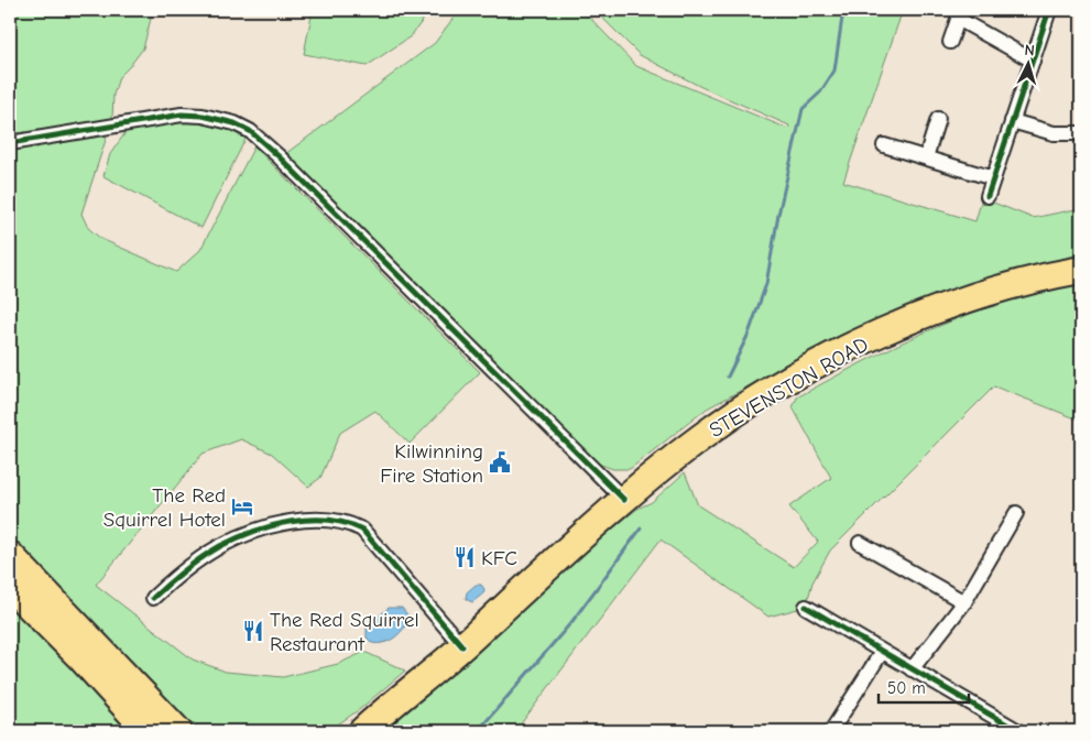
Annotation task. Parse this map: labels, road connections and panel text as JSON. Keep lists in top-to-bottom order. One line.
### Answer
{"streets":{"highway":["STEVENSTON ROAD"]},"places":{"public building":["Kilwinning Fire Station"],"hotel":["The Red Squirrel Hotel"],"restaurant":["KFC","The Red Squirrel Restaurant"]},"scale_bar":"50 m","north":"top"}
